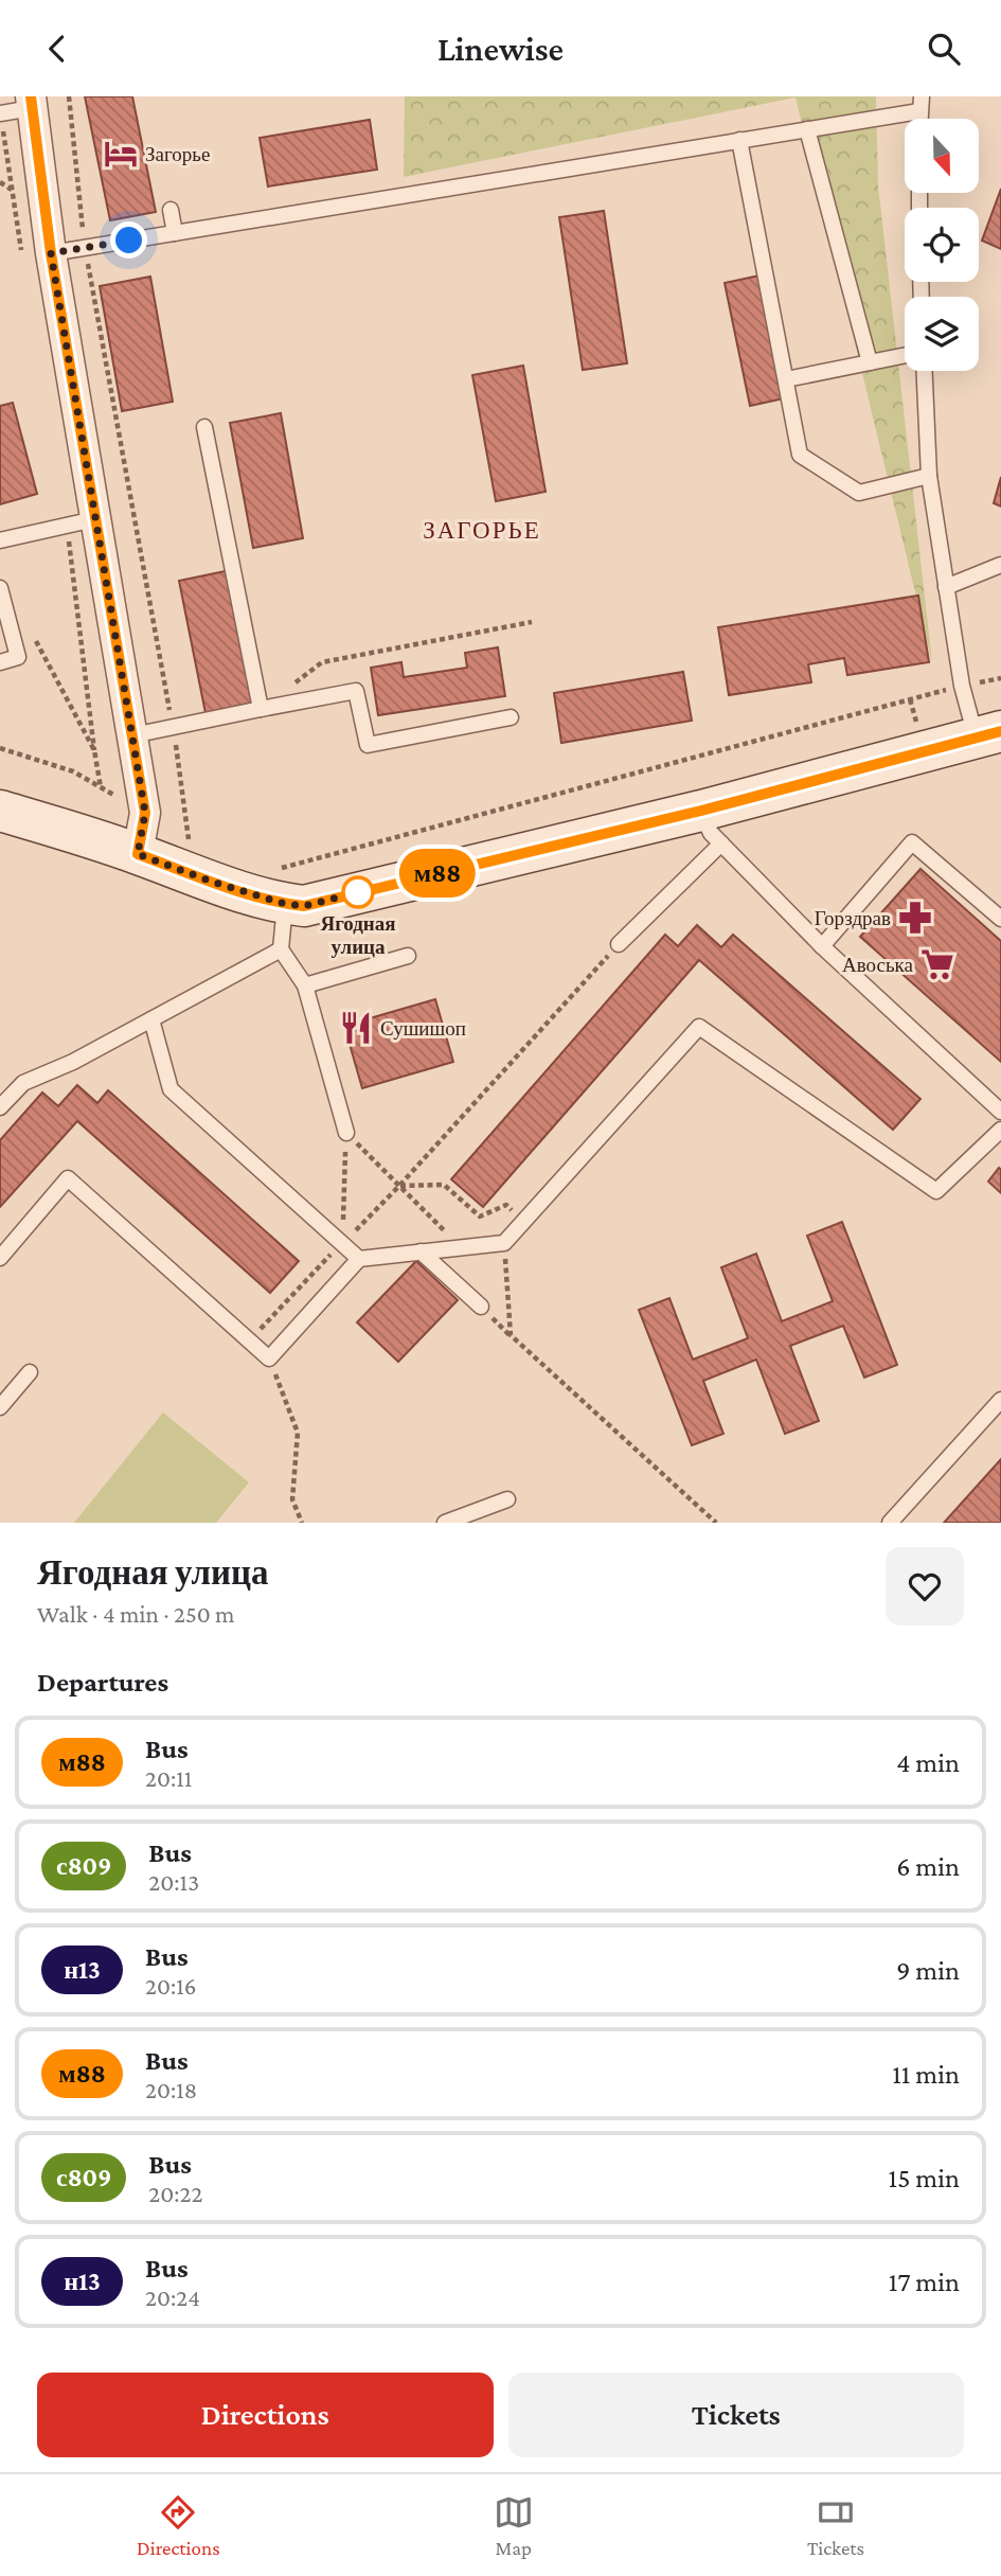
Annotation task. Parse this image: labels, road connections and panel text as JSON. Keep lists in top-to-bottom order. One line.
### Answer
{"districts":["ЗАГОРЬЕ"],"places":{"hotel":["Загорье"],"other":["Ягодная улица"],"pharmacy":["Горздрав"],"supermarket":["Авоська"],"restaurant":["Сушишоп"]},"lines":["bus line м88"],"north":"bottom","page":{"header":"Linewise","on_map":"м88","heading":[["Ягодная улица","Walk · 4 min · 250 m"],"Departures"],"list":[{"mark":"м88","name":"Bus","note":"20:11","value":"4 min"},{"mark":"с809","name":"Bus","note":"20:13","value":"6 min"},{"mark":"н13","name":"Bus","note":"20:16","value":"9 min"},{"mark":"м88","name":"Bus","note":"20:18","value":"11 min"},{"mark":"с809","name":"Bus","note":"20:22","value":"15 min"},{"mark":"н13","name":"Bus","note":"20:24","value":"17 min"}],"buttons":["Directions","Tickets"],"tabs":["Directions","Map","Tickets"]}}
